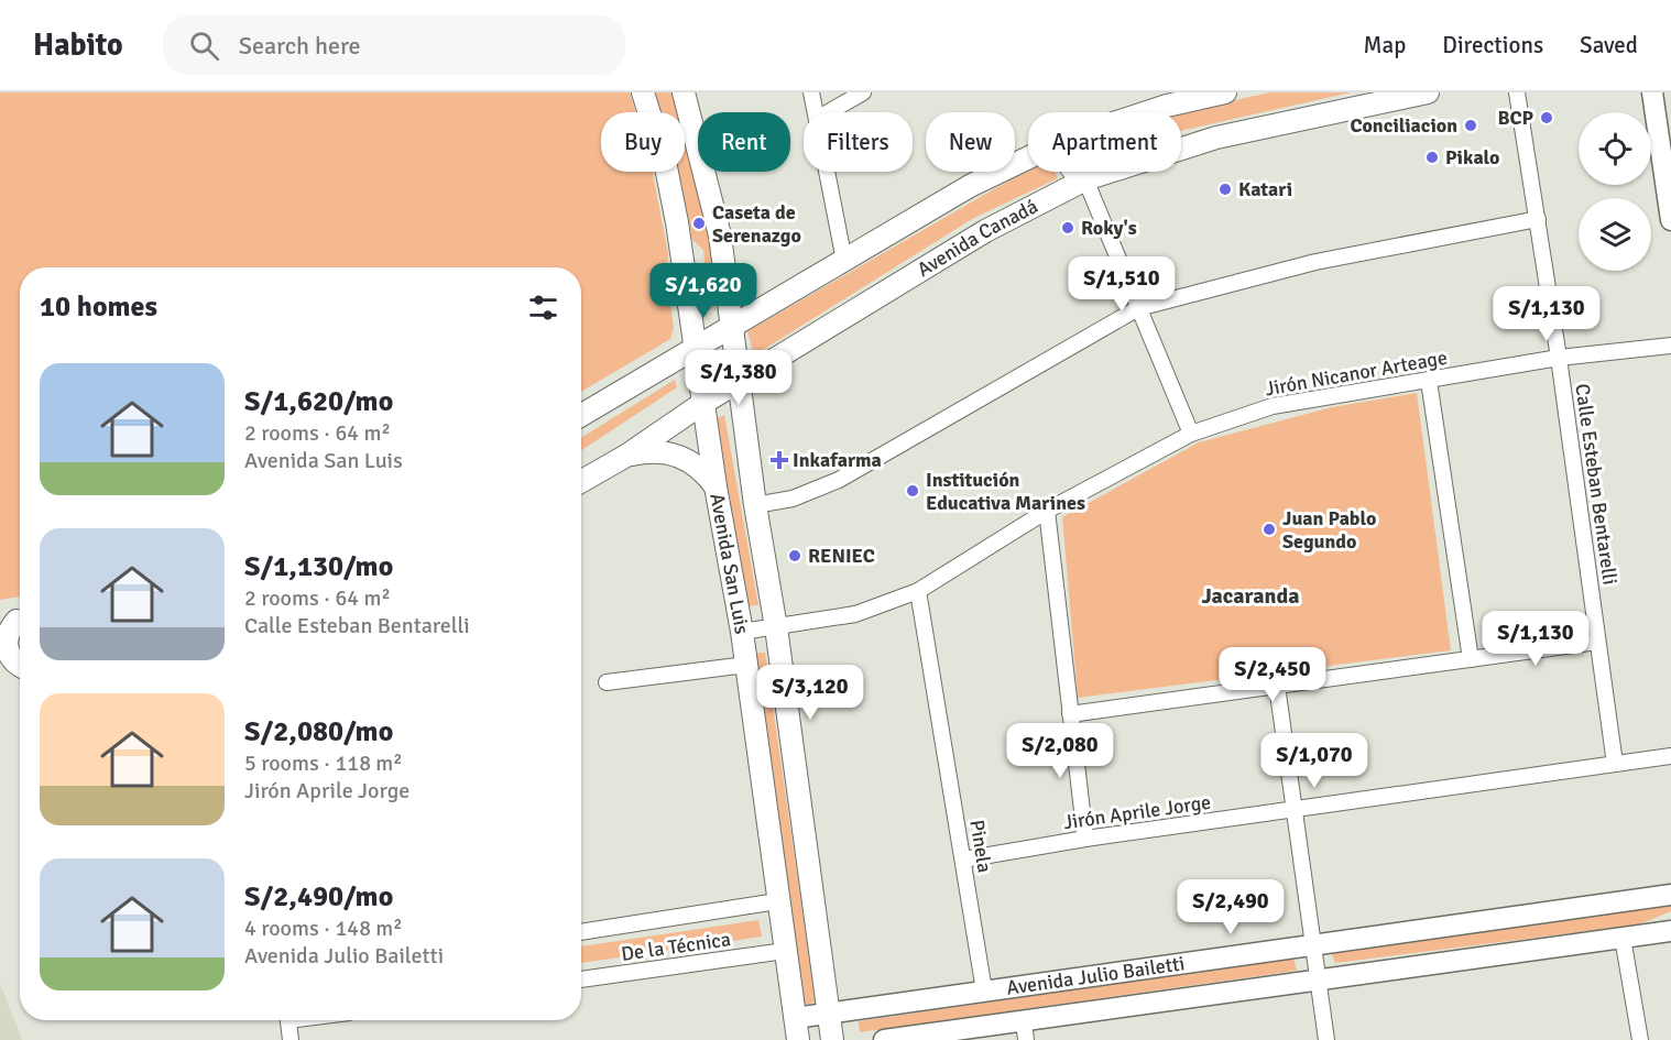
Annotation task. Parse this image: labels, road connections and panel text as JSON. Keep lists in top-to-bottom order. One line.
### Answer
{"streets":{"main road":["Avenida Canadá","Avenida San Luis"],"street":["Jirón Nicanor Arteage","Calle Esteban Bentarelli","Jirón Aprile Jorge","Pinela","De la Técnica","Avenida Julio Bailetti"]},"crossings":[["Avenida Canadá","Avenida San Luis"],["Jirón Nicanor Arteage","Calle Esteban Bentarelli"],["Jirón Nicanor Arteage","Avenida San Luis"],["Jirón Nicanor Arteage","Pinela"],["Calle Esteban Bentarelli","Jirón Aprile Jorge"],["Avenida San Luis","De la Técnica"],["Avenida San Luis","Avenida Julio Bailetti"],["Jirón Aprile Jorge","Pinela"],["Pinela","Avenida Julio Bailetti"]],"districts":["Jacaranda"],"places":{"other":["BCP","Conciliacion","Pikalo","Katari","Caseta de Serenazgo","Roky's","Institución Educativa Marines","Juan Pablo Segundo","RENIEC"],"health":["Inkafarma"]},"page":{"header":"Habito","search":"Search here","nav":["Map","Directions","Saved"],"chip":["Buy","Rent","Filters","New","Apartment"],"price":["S/1,510","S/1,620","S/1,130","S/1,380","S/1,130","S/2,450","S/3,120","S/2,080","S/1,070","S/2,490"],"heading":"10 homes","list":[{"name":"S/1,620/mo","note":"2 rooms · 64 m² · Avenida San Luis"},{"name":"S/1,130/mo","note":"2 rooms · 64 m² · Calle Esteban Bentarelli"},{"name":"S/2,080/mo","note":"5 rooms · 118 m² · Jirón Aprile Jorge"},{"name":"S/2,490/mo","note":"4 rooms · 148 m² · Avenida Julio Bailetti"}]}}
